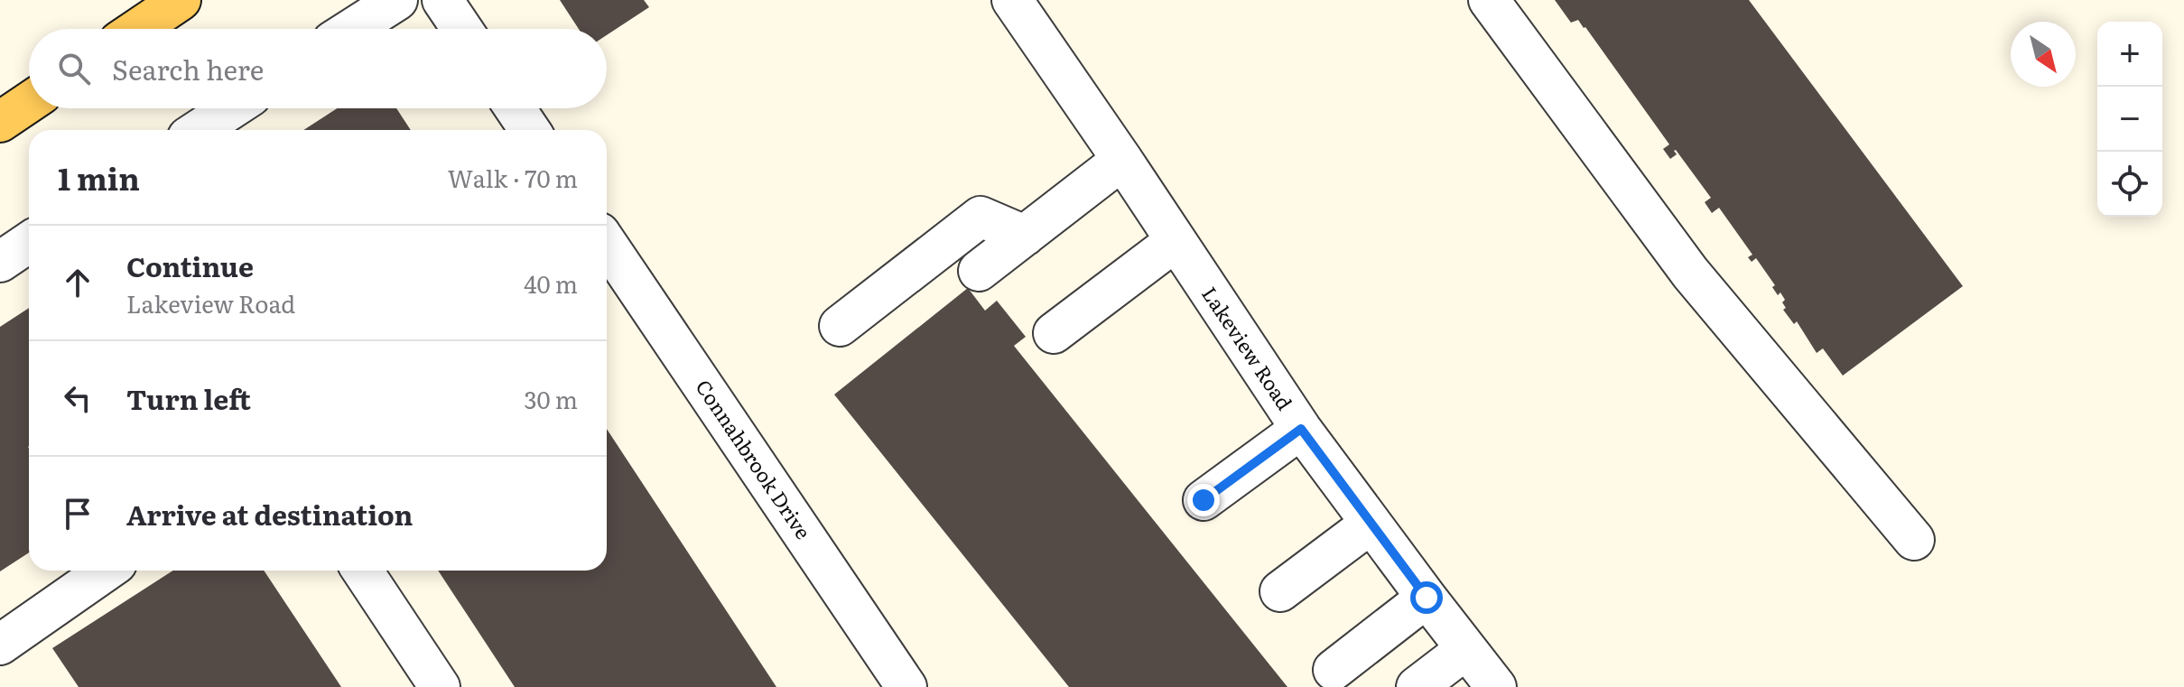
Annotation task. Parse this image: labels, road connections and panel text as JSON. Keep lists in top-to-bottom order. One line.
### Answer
{"streets":{"street":["Lakeview Road","Connahbrook Drive"]},"north":"bottom right","page":{"map_buttons":["+","−"],"search":"Search here","heading":["1 min","Walk · 70 m"],"list":[["Continue","Lakeview Road","40 m"],["Turn left","30 m"],"Arrive at destination"]}}
